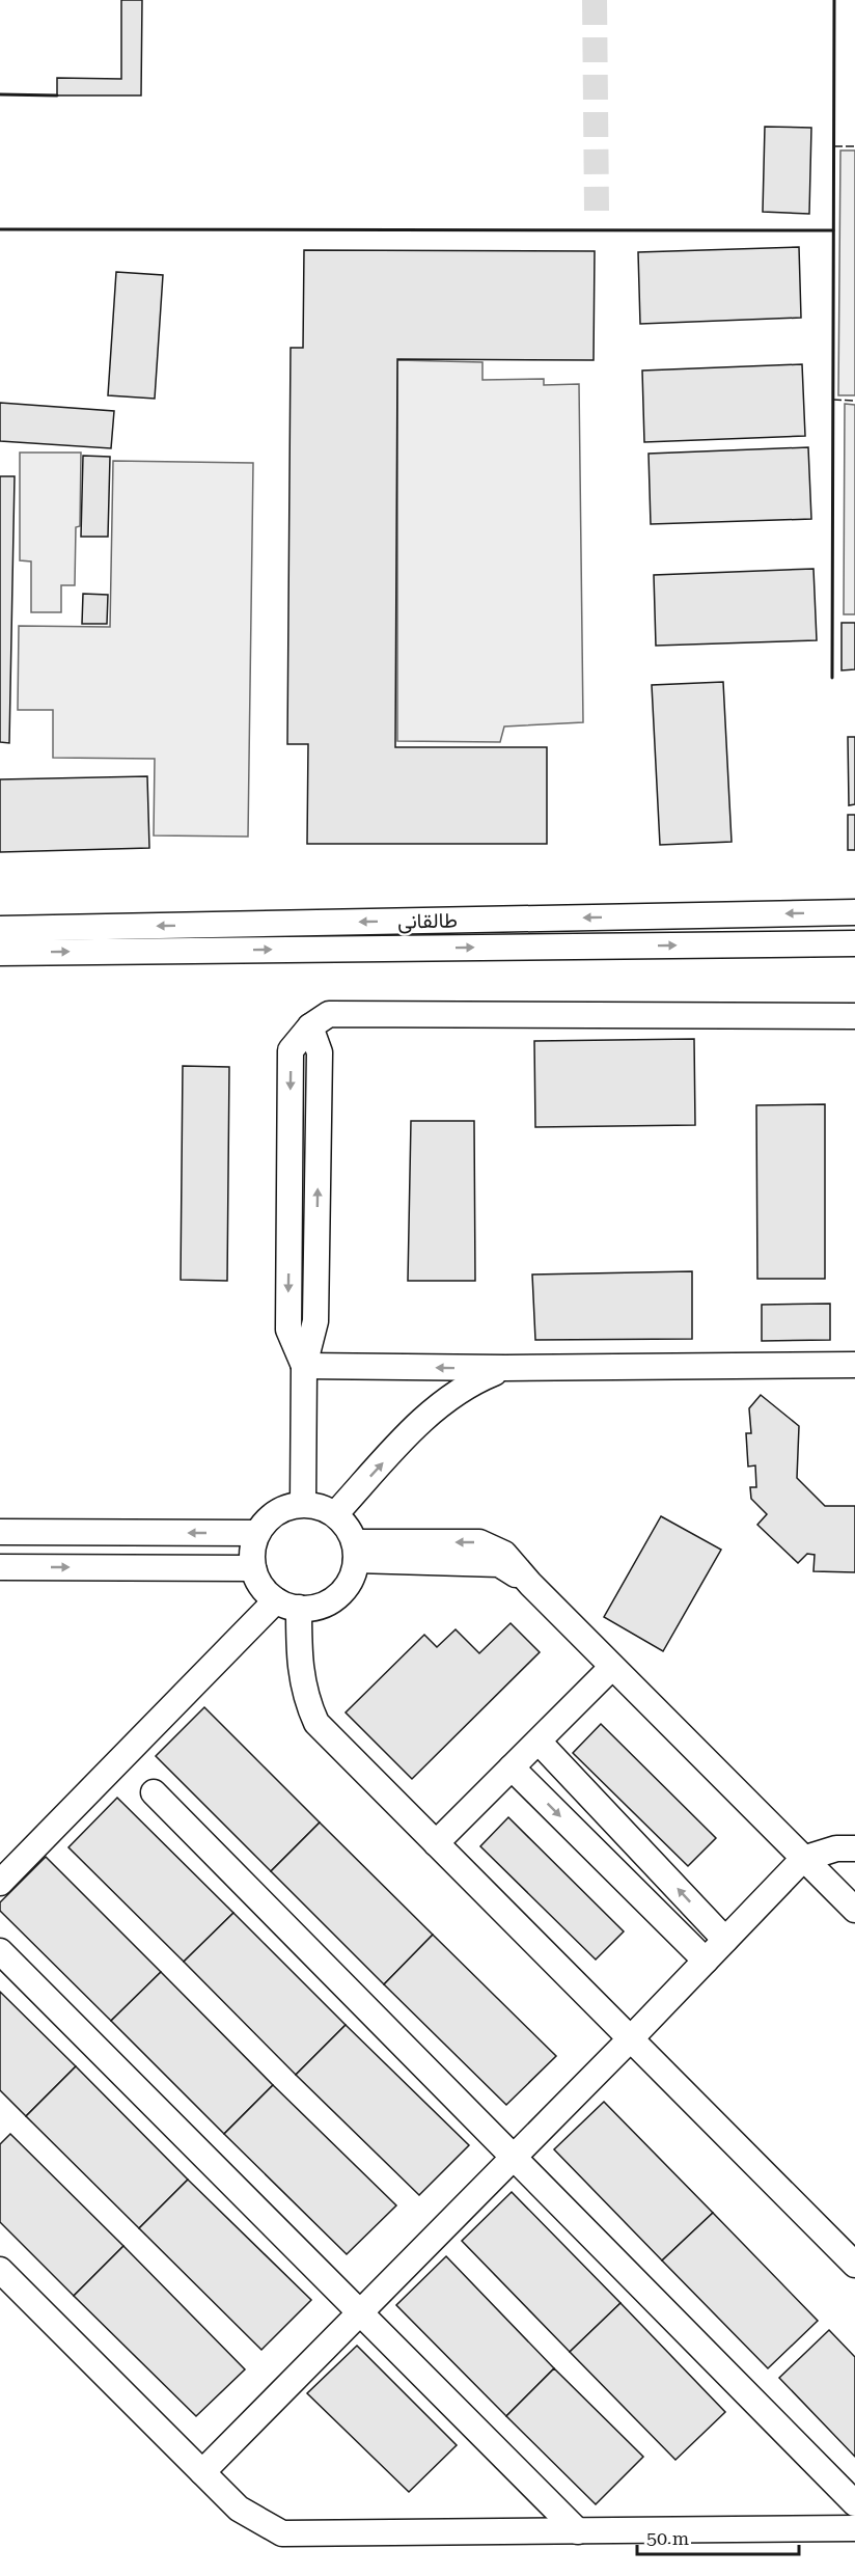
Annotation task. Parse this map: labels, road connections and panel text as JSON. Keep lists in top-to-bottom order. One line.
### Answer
{"streets":{"street":["طالقانی"]},"scale_bar":"50 m"}
